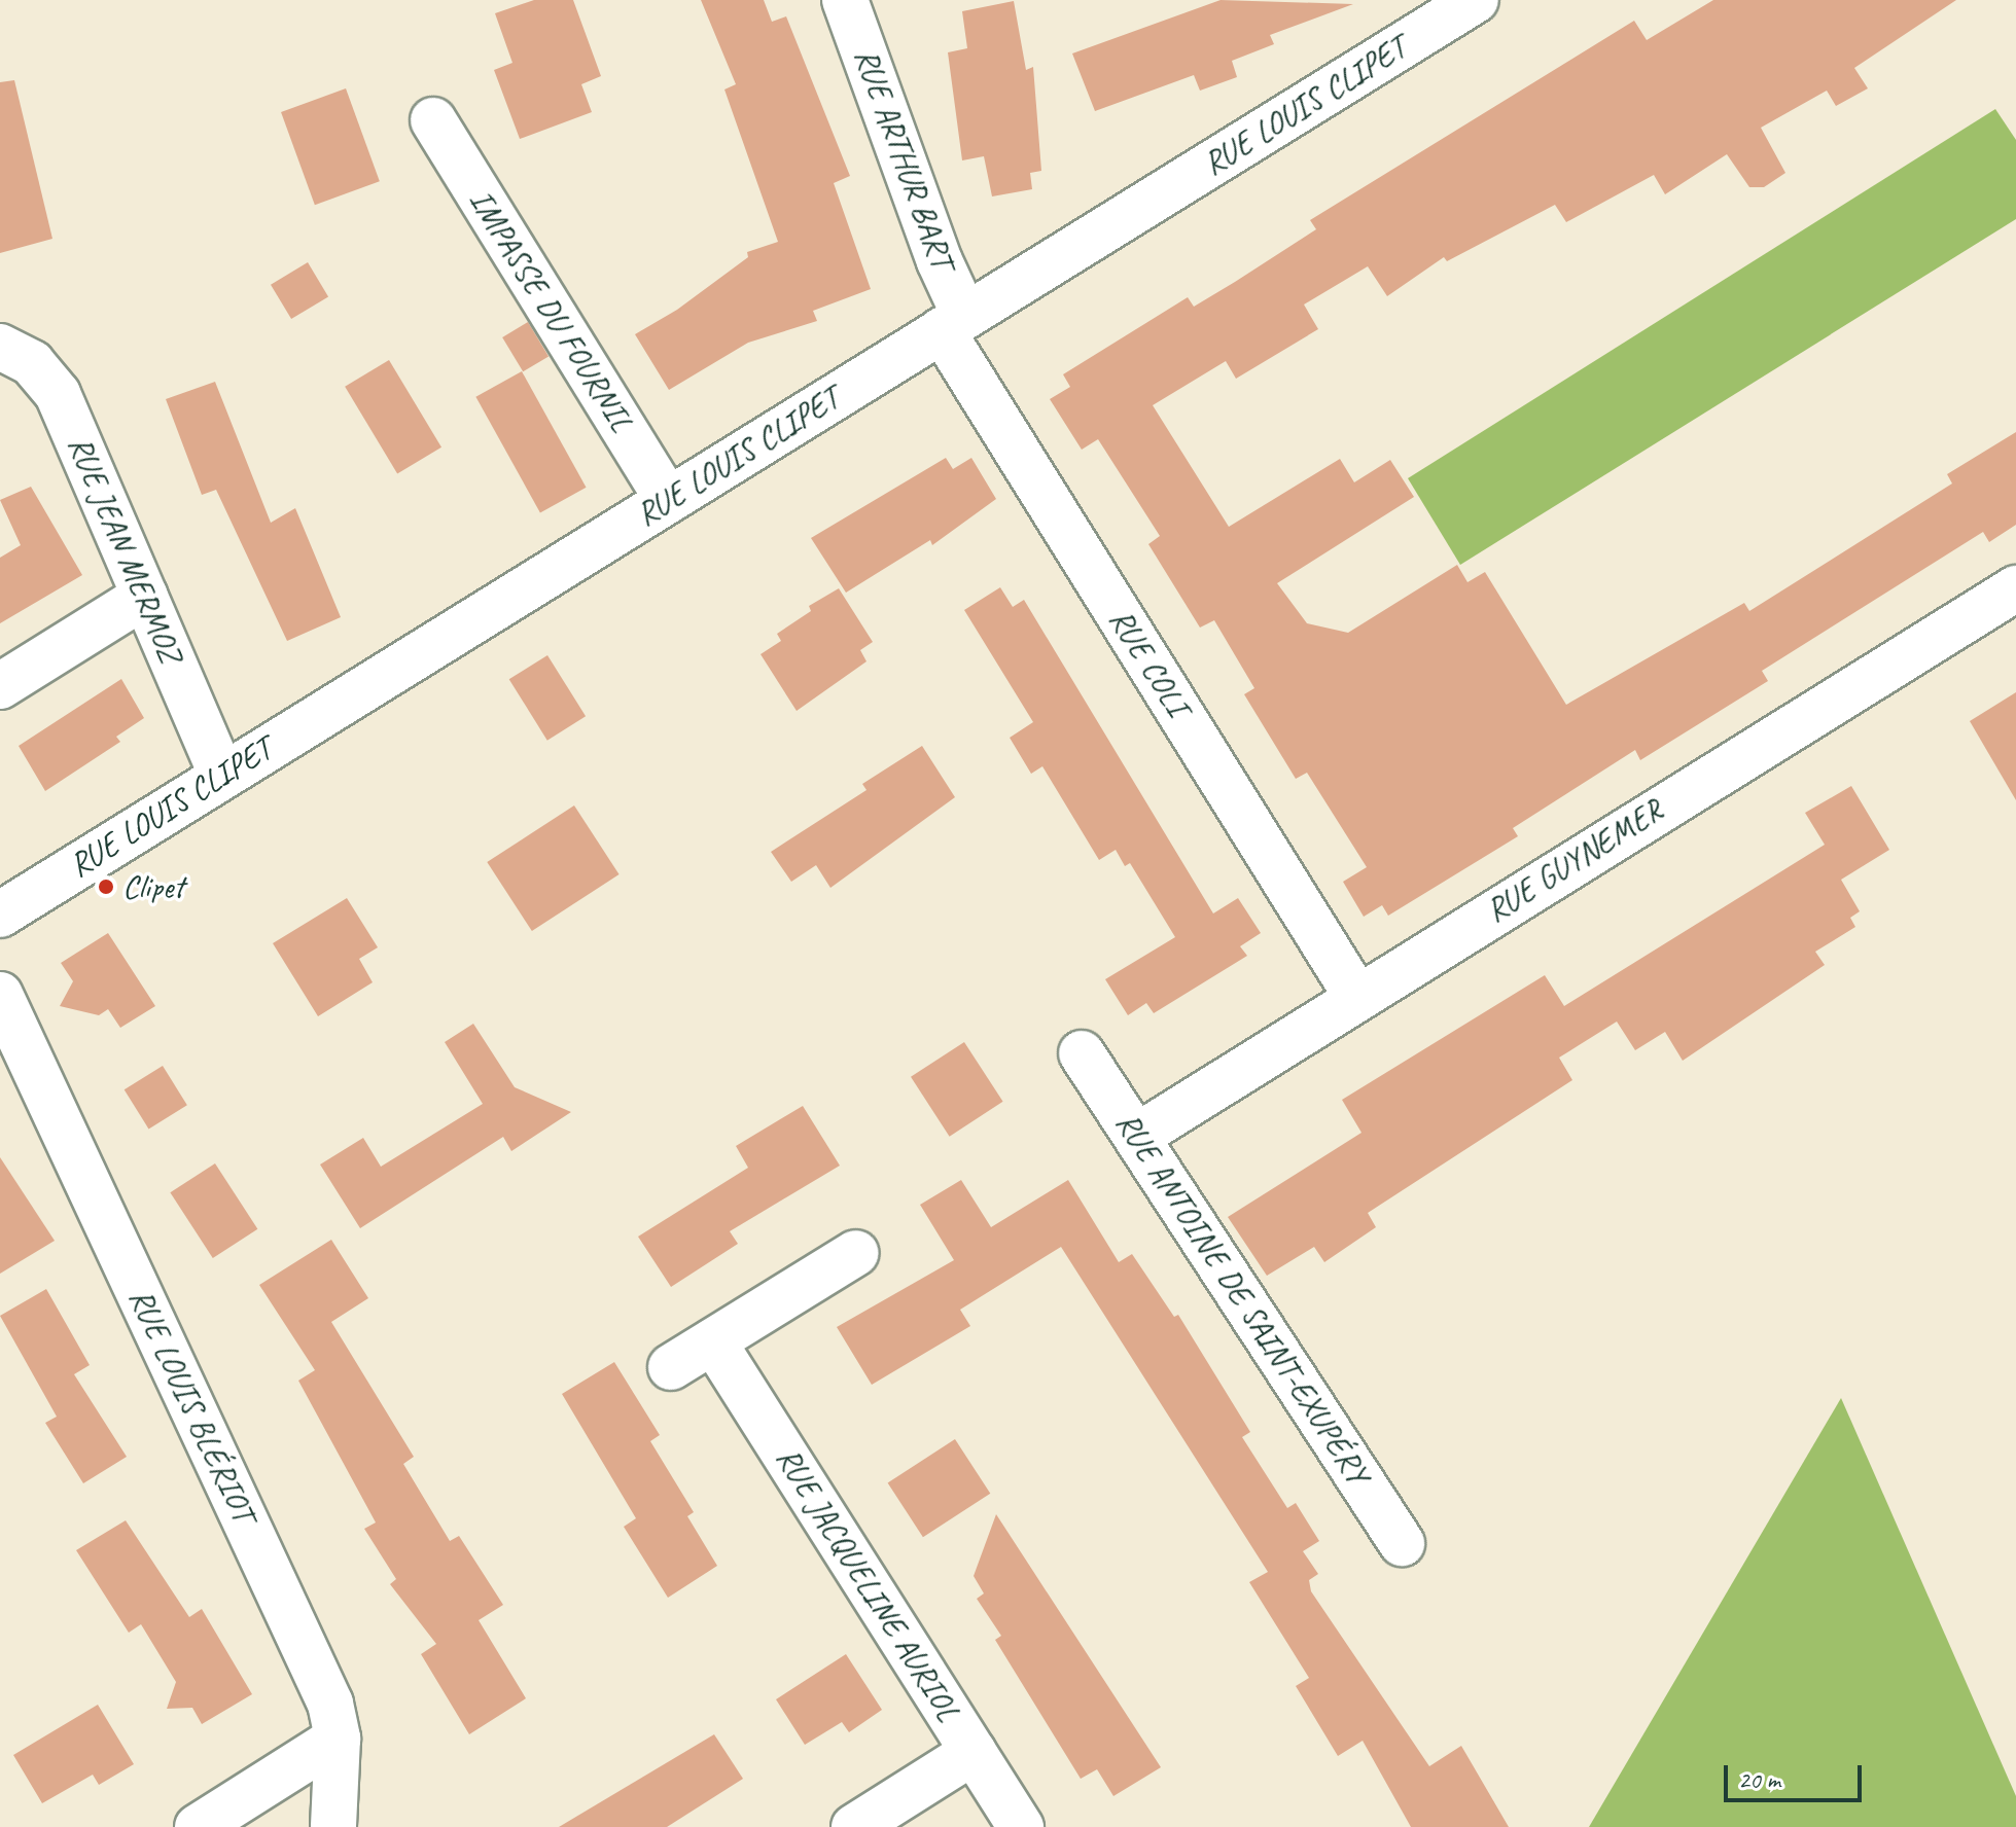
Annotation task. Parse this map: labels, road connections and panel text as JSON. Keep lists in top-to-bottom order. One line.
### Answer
{"streets":{"street":["RUE LOUIS CLIPET","RUE ARTHUR BART","IMPASSE DU FOURNIL","RUE JEAN MERMOZ","RUE COLI","RUE GUYNEMER","RUE ANTOINE DE SAINT-EXUPÉRY","RUE LOUIS BLÉRIOT","RUE JACQUELINE AURIOL"]},"crossings":[["RUE LOUIS CLIPET","RUE ARTHUR BART"],["RUE LOUIS CLIPET","IMPASSE DU FOURNIL"],["RUE LOUIS CLIPET","RUE JEAN MERMOZ"],["RUE LOUIS CLIPET","RUE COLI"],["RUE ARTHUR BART","RUE COLI"],["RUE COLI","RUE GUYNEMER"],["RUE GUYNEMER","RUE ANTOINE DE SAINT-EXUPÉRY"]],"places":["Clipet"],"scale_bar":"20 m"}
